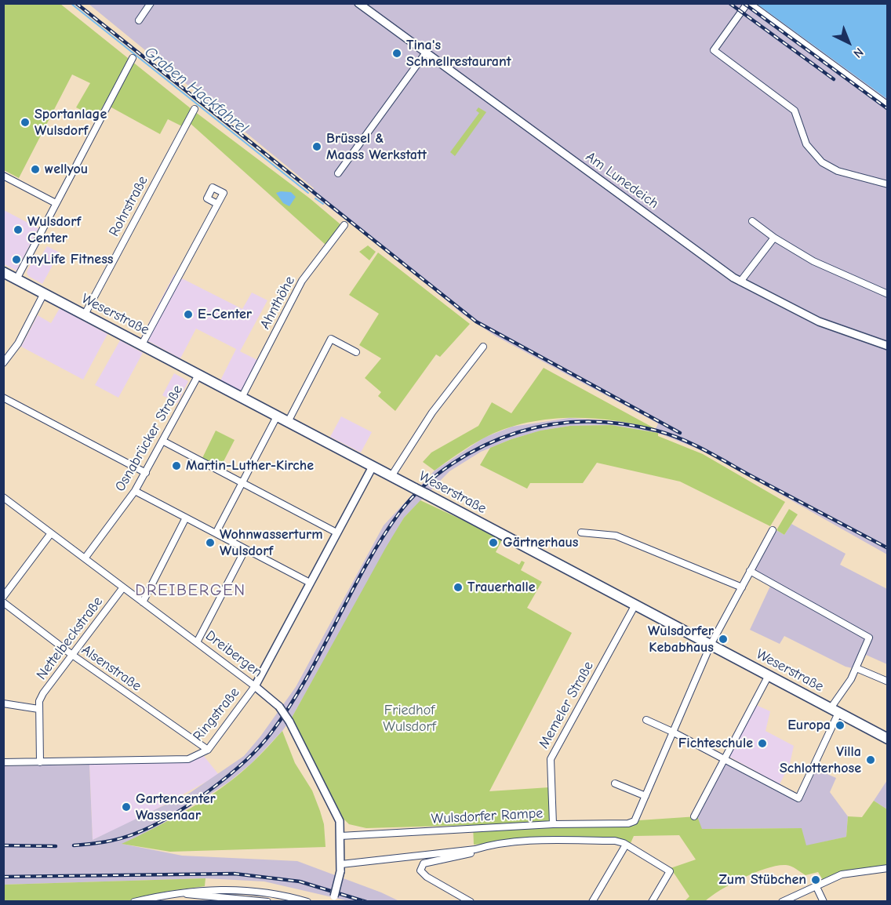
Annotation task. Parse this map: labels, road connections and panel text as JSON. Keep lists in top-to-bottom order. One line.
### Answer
{"streets":{"main road":["Weserstraße"],"street":["Am Lunedeich","Rohrstraße","Ahnthöhe","Osnabrücker Straße","Nettelbeckstraße","Dreibergen","Alsenstraße","Memeler Straße","Ringstraße","Wulsdorfer Rampe"]},"crossings":[["Rohrstraße","Weserstraße"],["Ahnthöhe","Weserstraße"],["Weserstraße","Osnabrücker Straße"],["Weserstraße","Memeler Straße"],["Weserstraße","Ringstraße"],["Osnabrücker Straße","Dreibergen"],["Nettelbeckstraße","Dreibergen"],["Nettelbeckstraße","Alsenstraße"],["Nettelbeckstraße","Ringstraße"],["Dreibergen","Ringstraße"],["Dreibergen","Wulsdorfer Rampe"],["Alsenstraße","Ringstraße"],["Memeler Straße","Wulsdorfer Rampe"]],"districts":["DREIBERGEN"],"water":["Graben Hackfahrel"],"parks":["Friedhof Wulsdorf"],"places":["Tina's Schnellrestaurant","Sportanlage Wulsdorf","Brüssel & Maass Werkstatt","wellyou","Wulsdorf Center","myLife Fitness","E-Center","Martin-Luther-Kirche","Wohnwasserturm Wulsdorf","Gärtnerhaus","Trauerhalle","Wulsdorfer Kebabhaus","Europa","Fichteschule","Villa Schlotterhose","Gartencenter Wassenaar","Zum Stübchen"],"north":"bottom right"}
